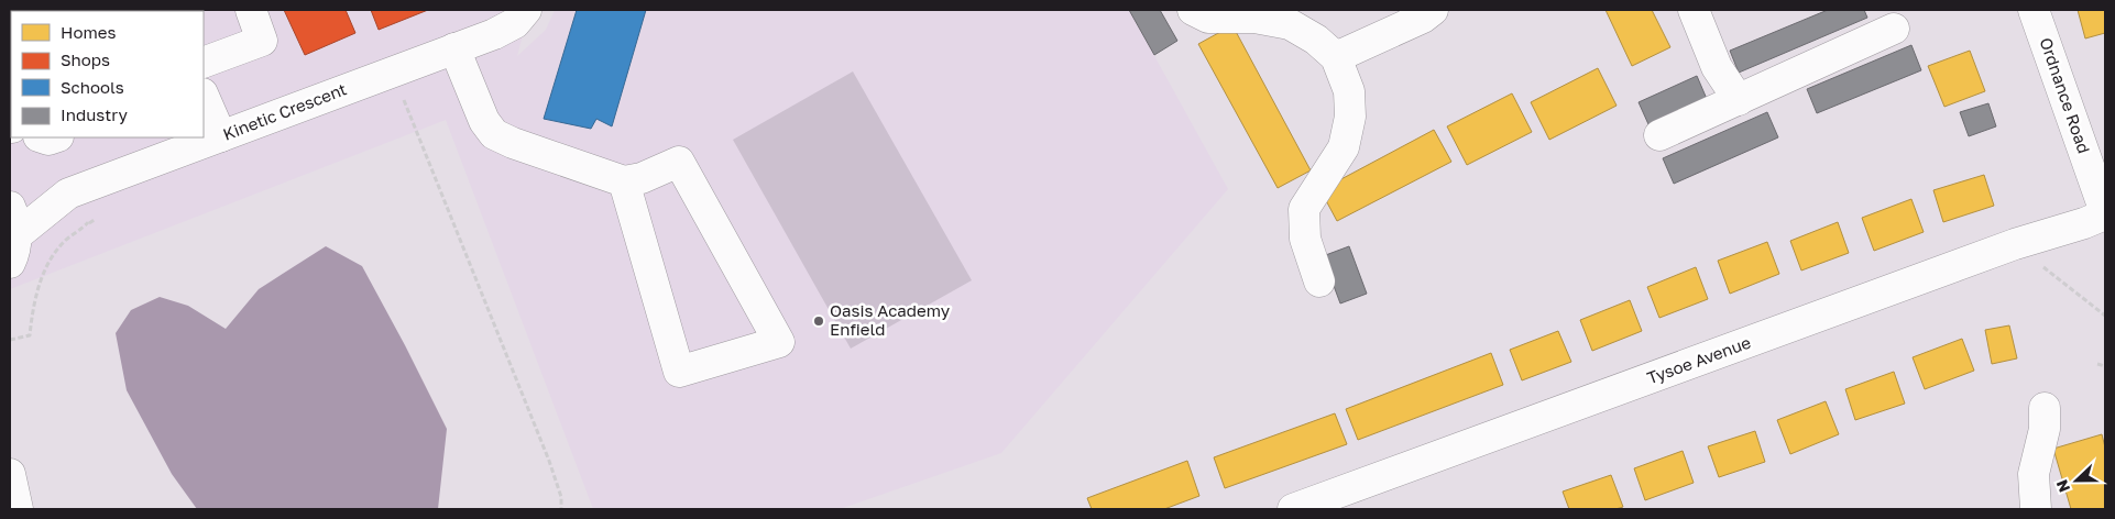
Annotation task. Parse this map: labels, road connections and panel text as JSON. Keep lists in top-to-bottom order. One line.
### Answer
{"streets":{"street":["Ordnance Road","Kinetic Crescent","Tysoe Avenue"]},"crossings":[["Ordnance Road","Tysoe Avenue"]],"places":["Oasis Academy Enfield"],"legend":["Homes","Shops","Schools","Industry"],"north":"left"}
